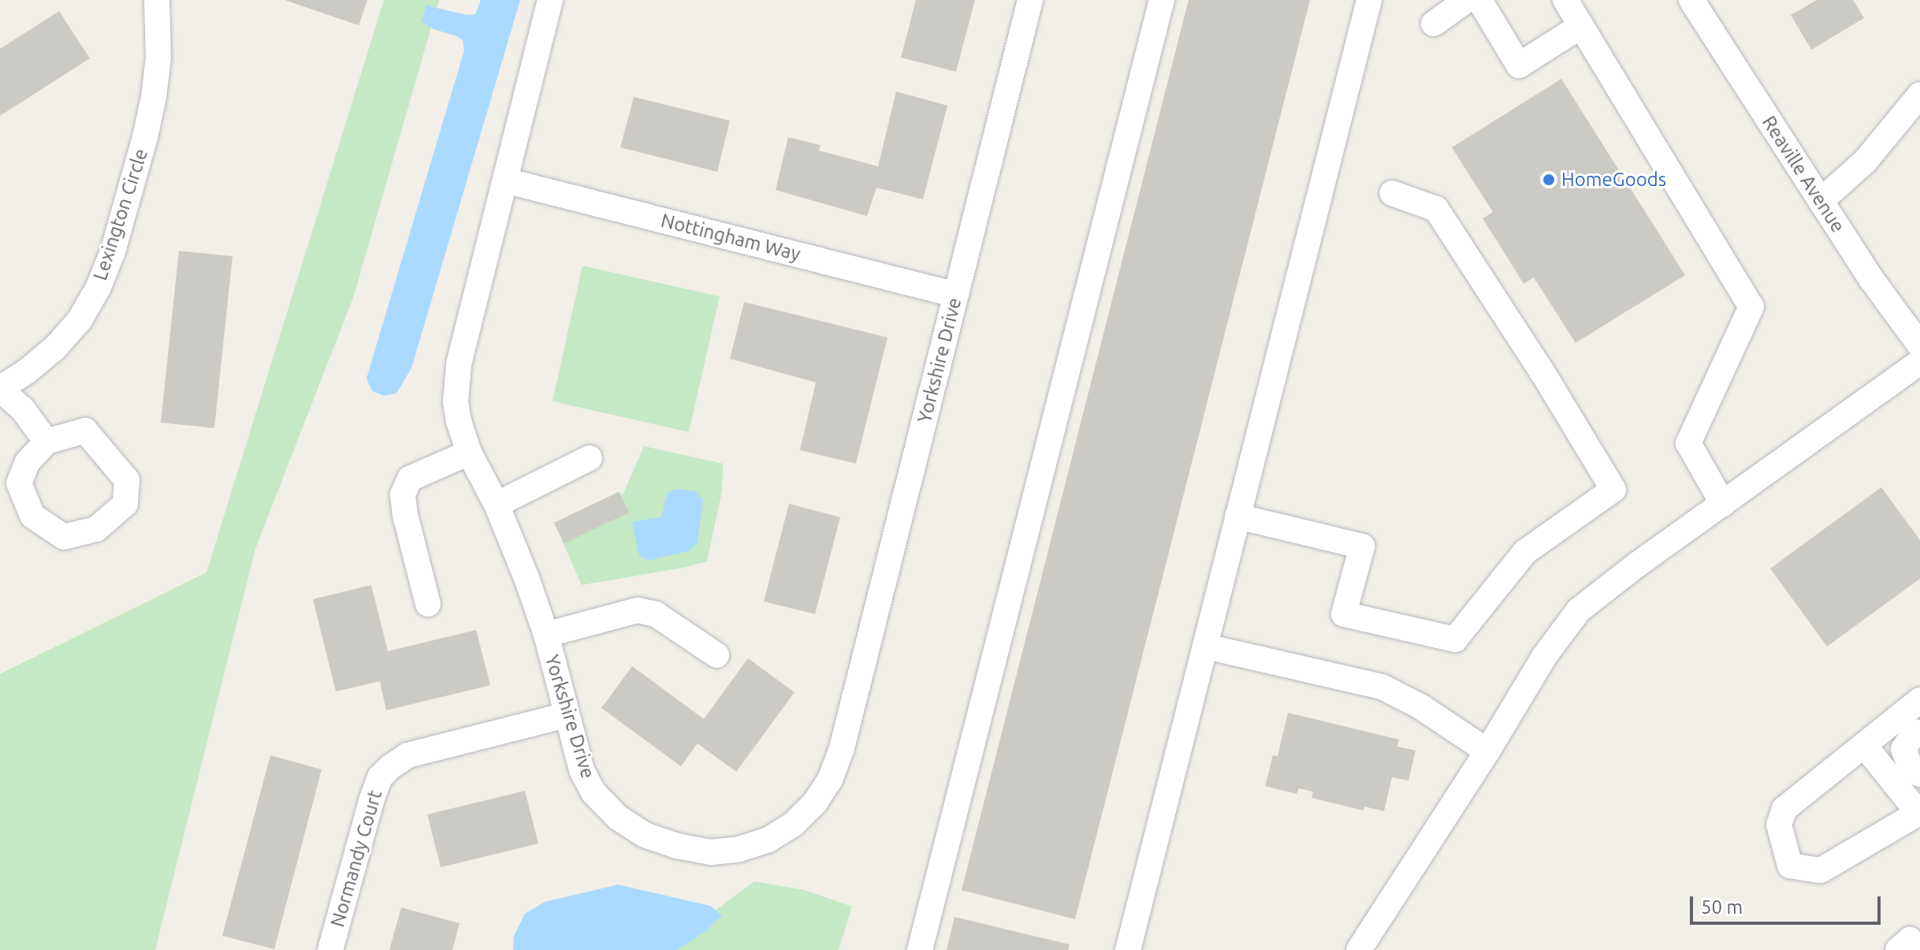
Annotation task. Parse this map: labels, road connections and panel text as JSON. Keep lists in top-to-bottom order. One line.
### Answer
{"streets":{"street":["Reaville Avenue","Lexington Circle","Nottingham Way","Yorkshire Drive","Normandy Court"]},"crossings":[["Nottingham Way","Yorkshire Drive"],["Yorkshire Drive","Normandy Court"]],"places":["HomeGoods"],"scale_bar":"50 m"}
